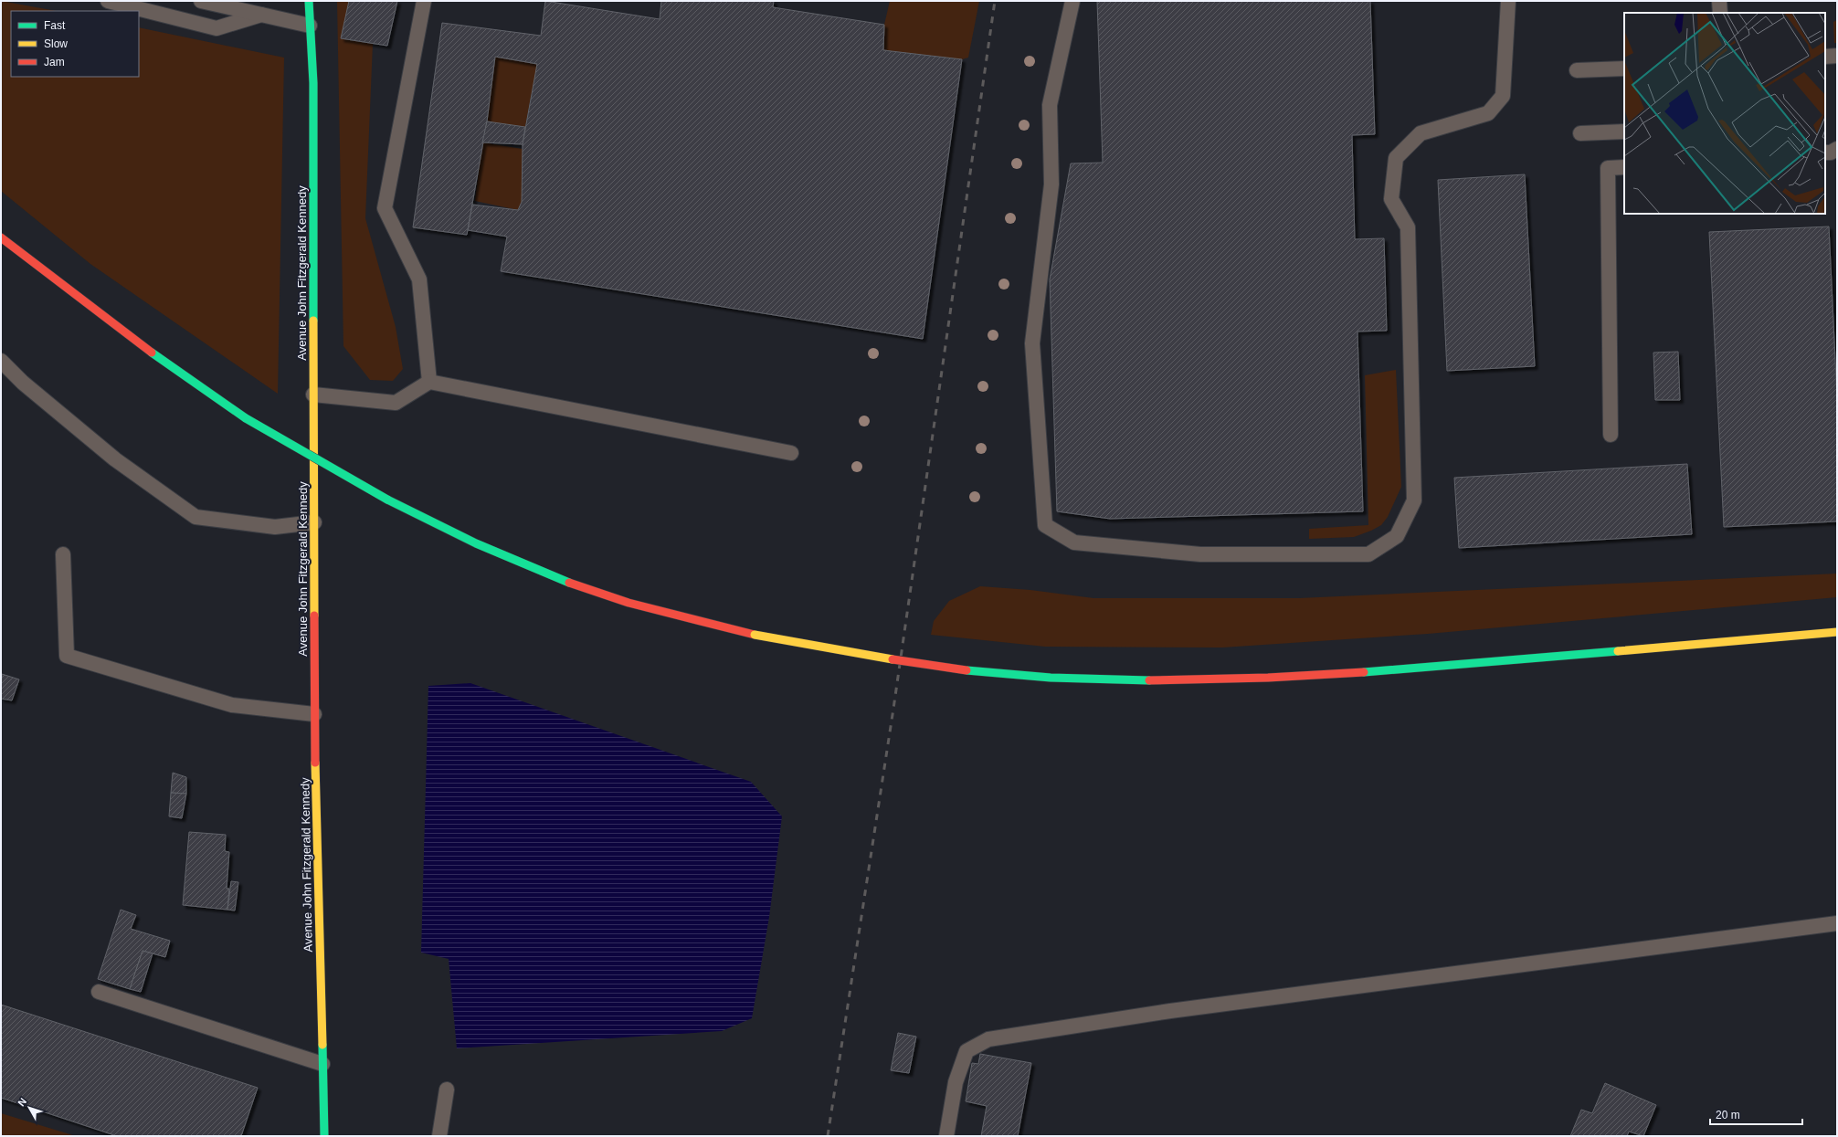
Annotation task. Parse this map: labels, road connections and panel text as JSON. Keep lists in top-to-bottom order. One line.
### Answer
{"streets":{"main road":["Avenue John Fitzgerald Kennedy"]},"legend":["Fast","Slow","Jam"],"scale_bar":"20 m","north":"top left"}
